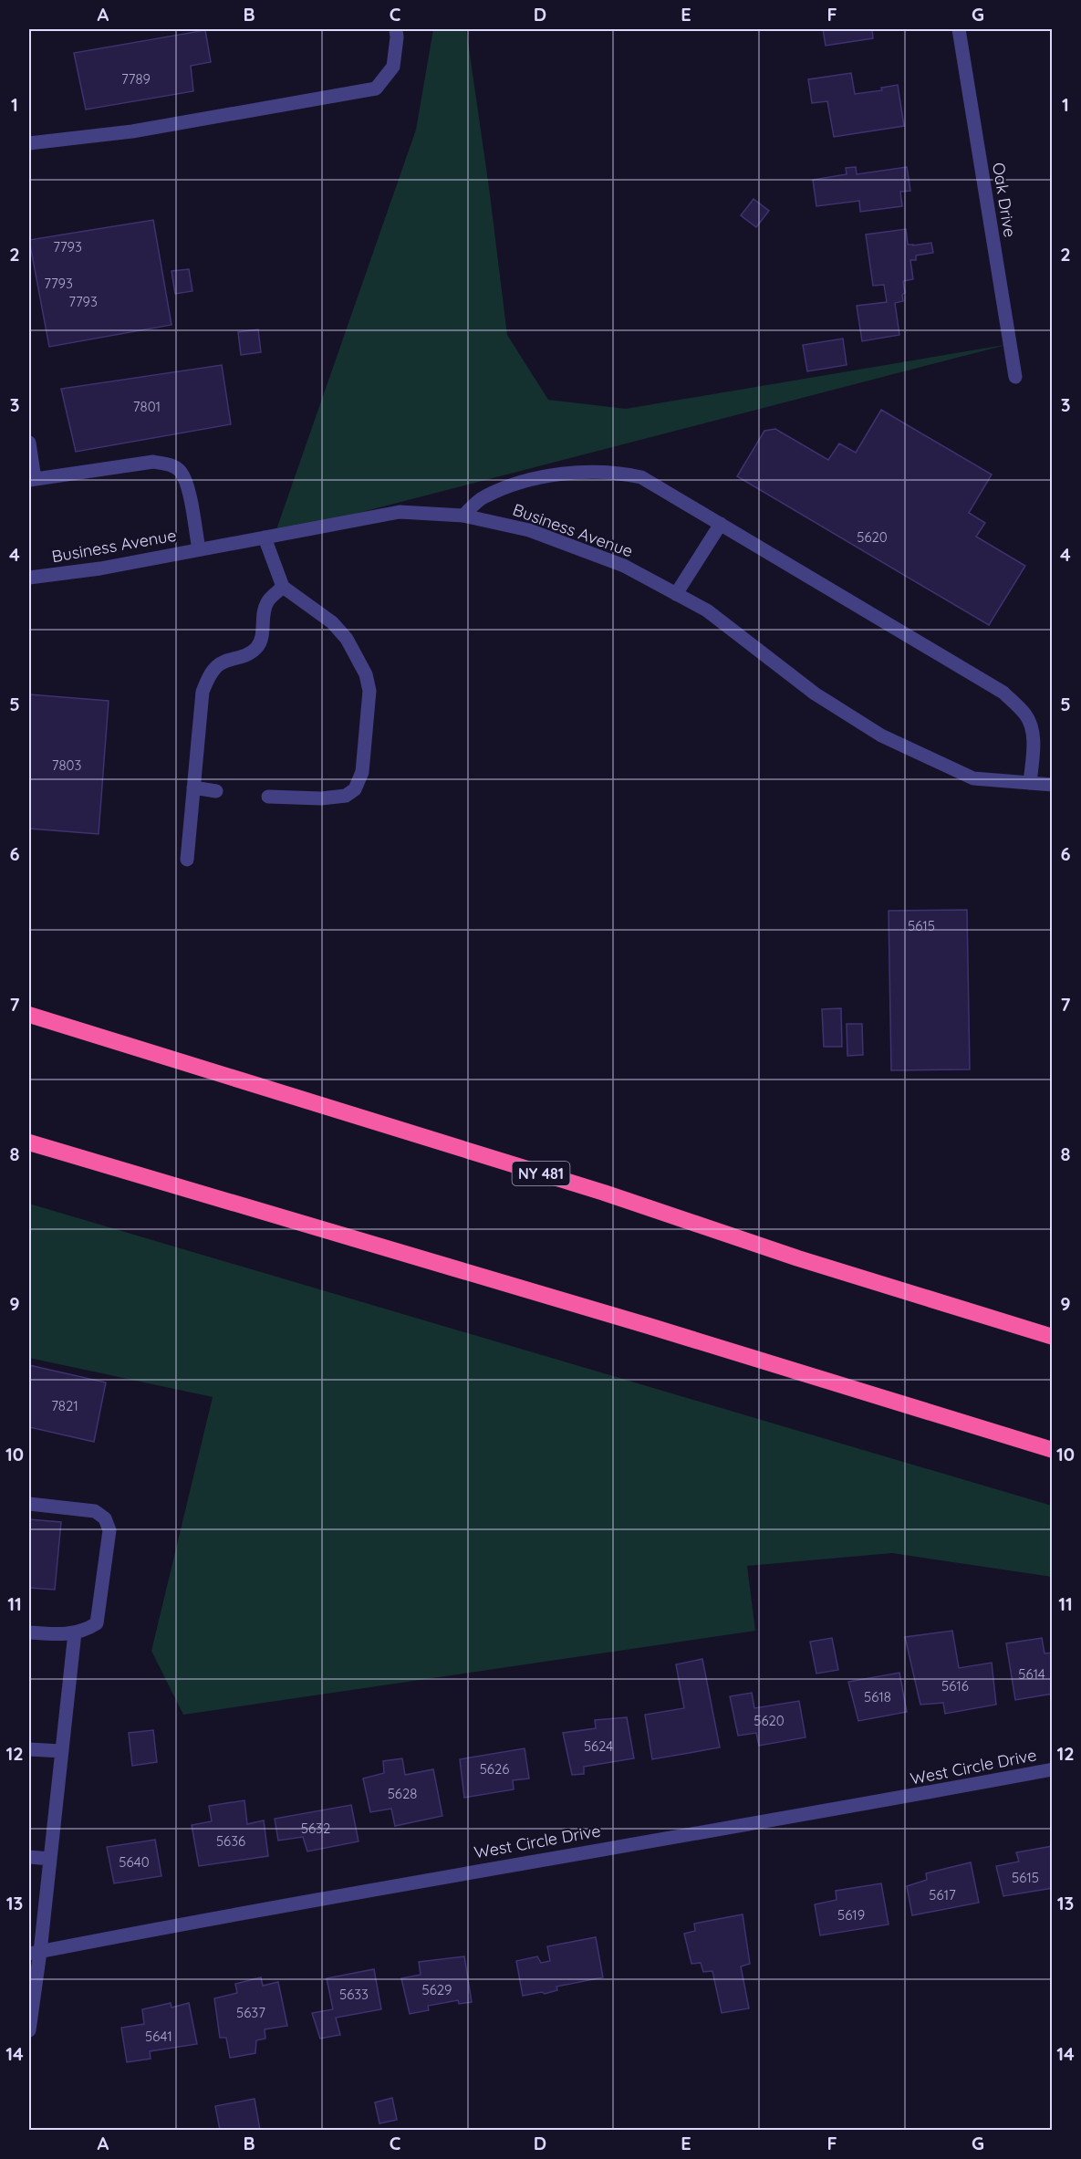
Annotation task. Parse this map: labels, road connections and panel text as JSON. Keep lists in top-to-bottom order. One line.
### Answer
{"streets":{"highway":["NY 481"],"street":["Oak Drive","Business Avenue","West Circle Drive"]},"house_numbers":["7789","7793","7793","7793","7801","5620","7803","5615","7821","5614","5616","5618","5620","5624","5626","5628","5632","5636","5640","5615","5617","5619","5629","5633","5637","5641"],"grid":{"columns":["A","B","C","D","E","F","G"],"rows":["1","2","3","4","5","6","7","8","9","10","11","12","13","14"]}}
